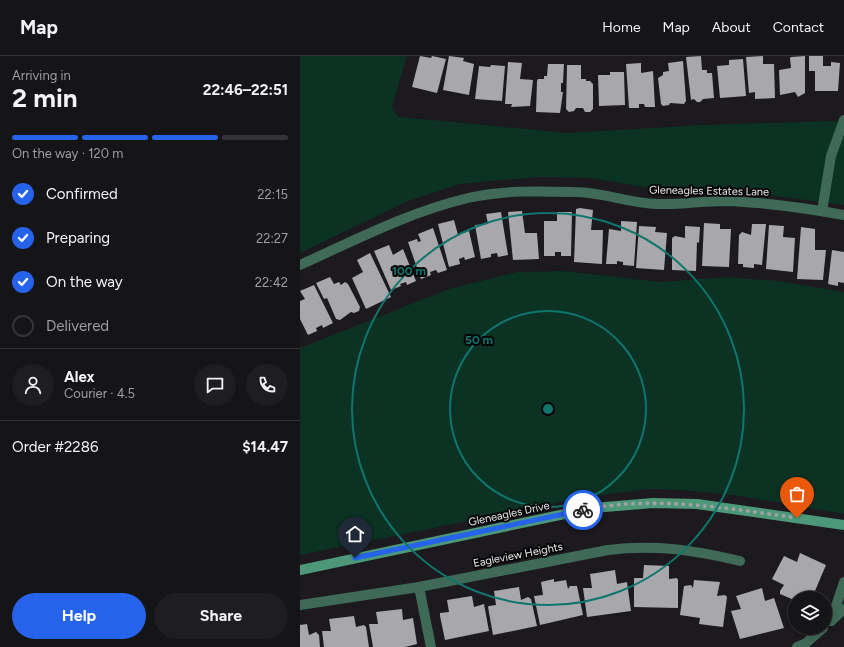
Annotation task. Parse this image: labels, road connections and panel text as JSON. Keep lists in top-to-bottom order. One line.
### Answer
{"streets":{"street":["Gleneagles Estates Lane","Gleneagles Drive","Eagleview Heights"]},"page":{"header":"Map","nav":["Home","Map","About","Contact"],"heading":["2 min","Arriving in","22:46–22:51"],"panel":["Alex","Courier · 4.5","Order #2286","$14.47"],"bar":"On the way · 120 m","list":[["Confirmed","22:15"],["Preparing","22:27"],["On the way","22:42"],"Delivered"],"buttons":["Help","Share"]},"rings":["100 m","50 m"]}
